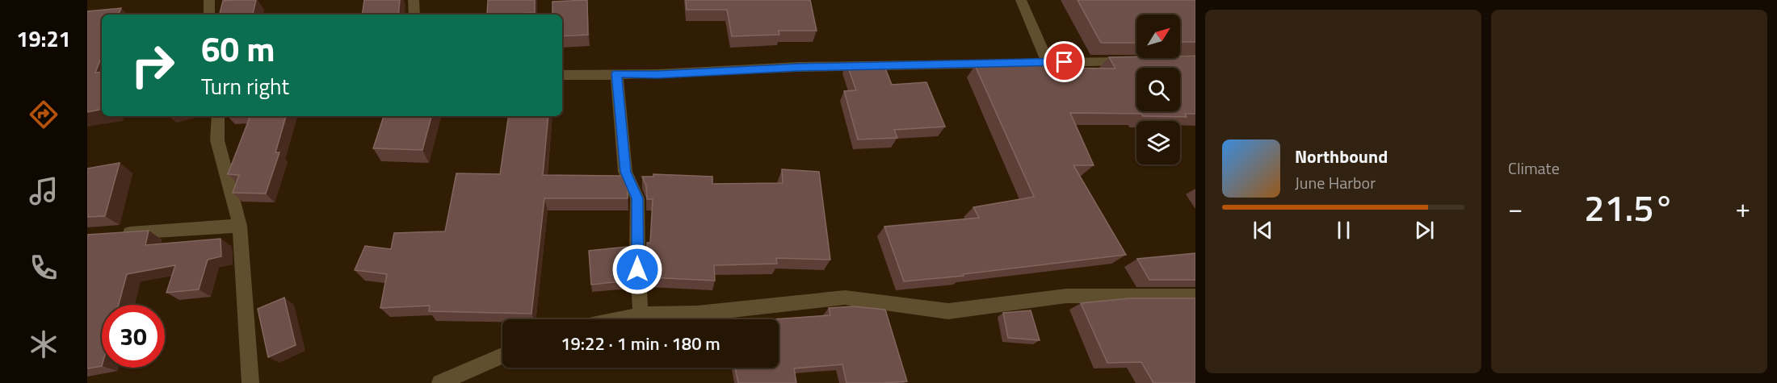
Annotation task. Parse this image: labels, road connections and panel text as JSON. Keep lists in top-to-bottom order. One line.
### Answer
{"north":"top right","page":{"tabs":"19:21","tile":"Climate","turn":["60 m","Turn right"],"song":["Northbound","June Harbor"],"heat":["−","21.5°","+"],"limit":"30","trip":"19:22 · 1 min · 180 m"}}
